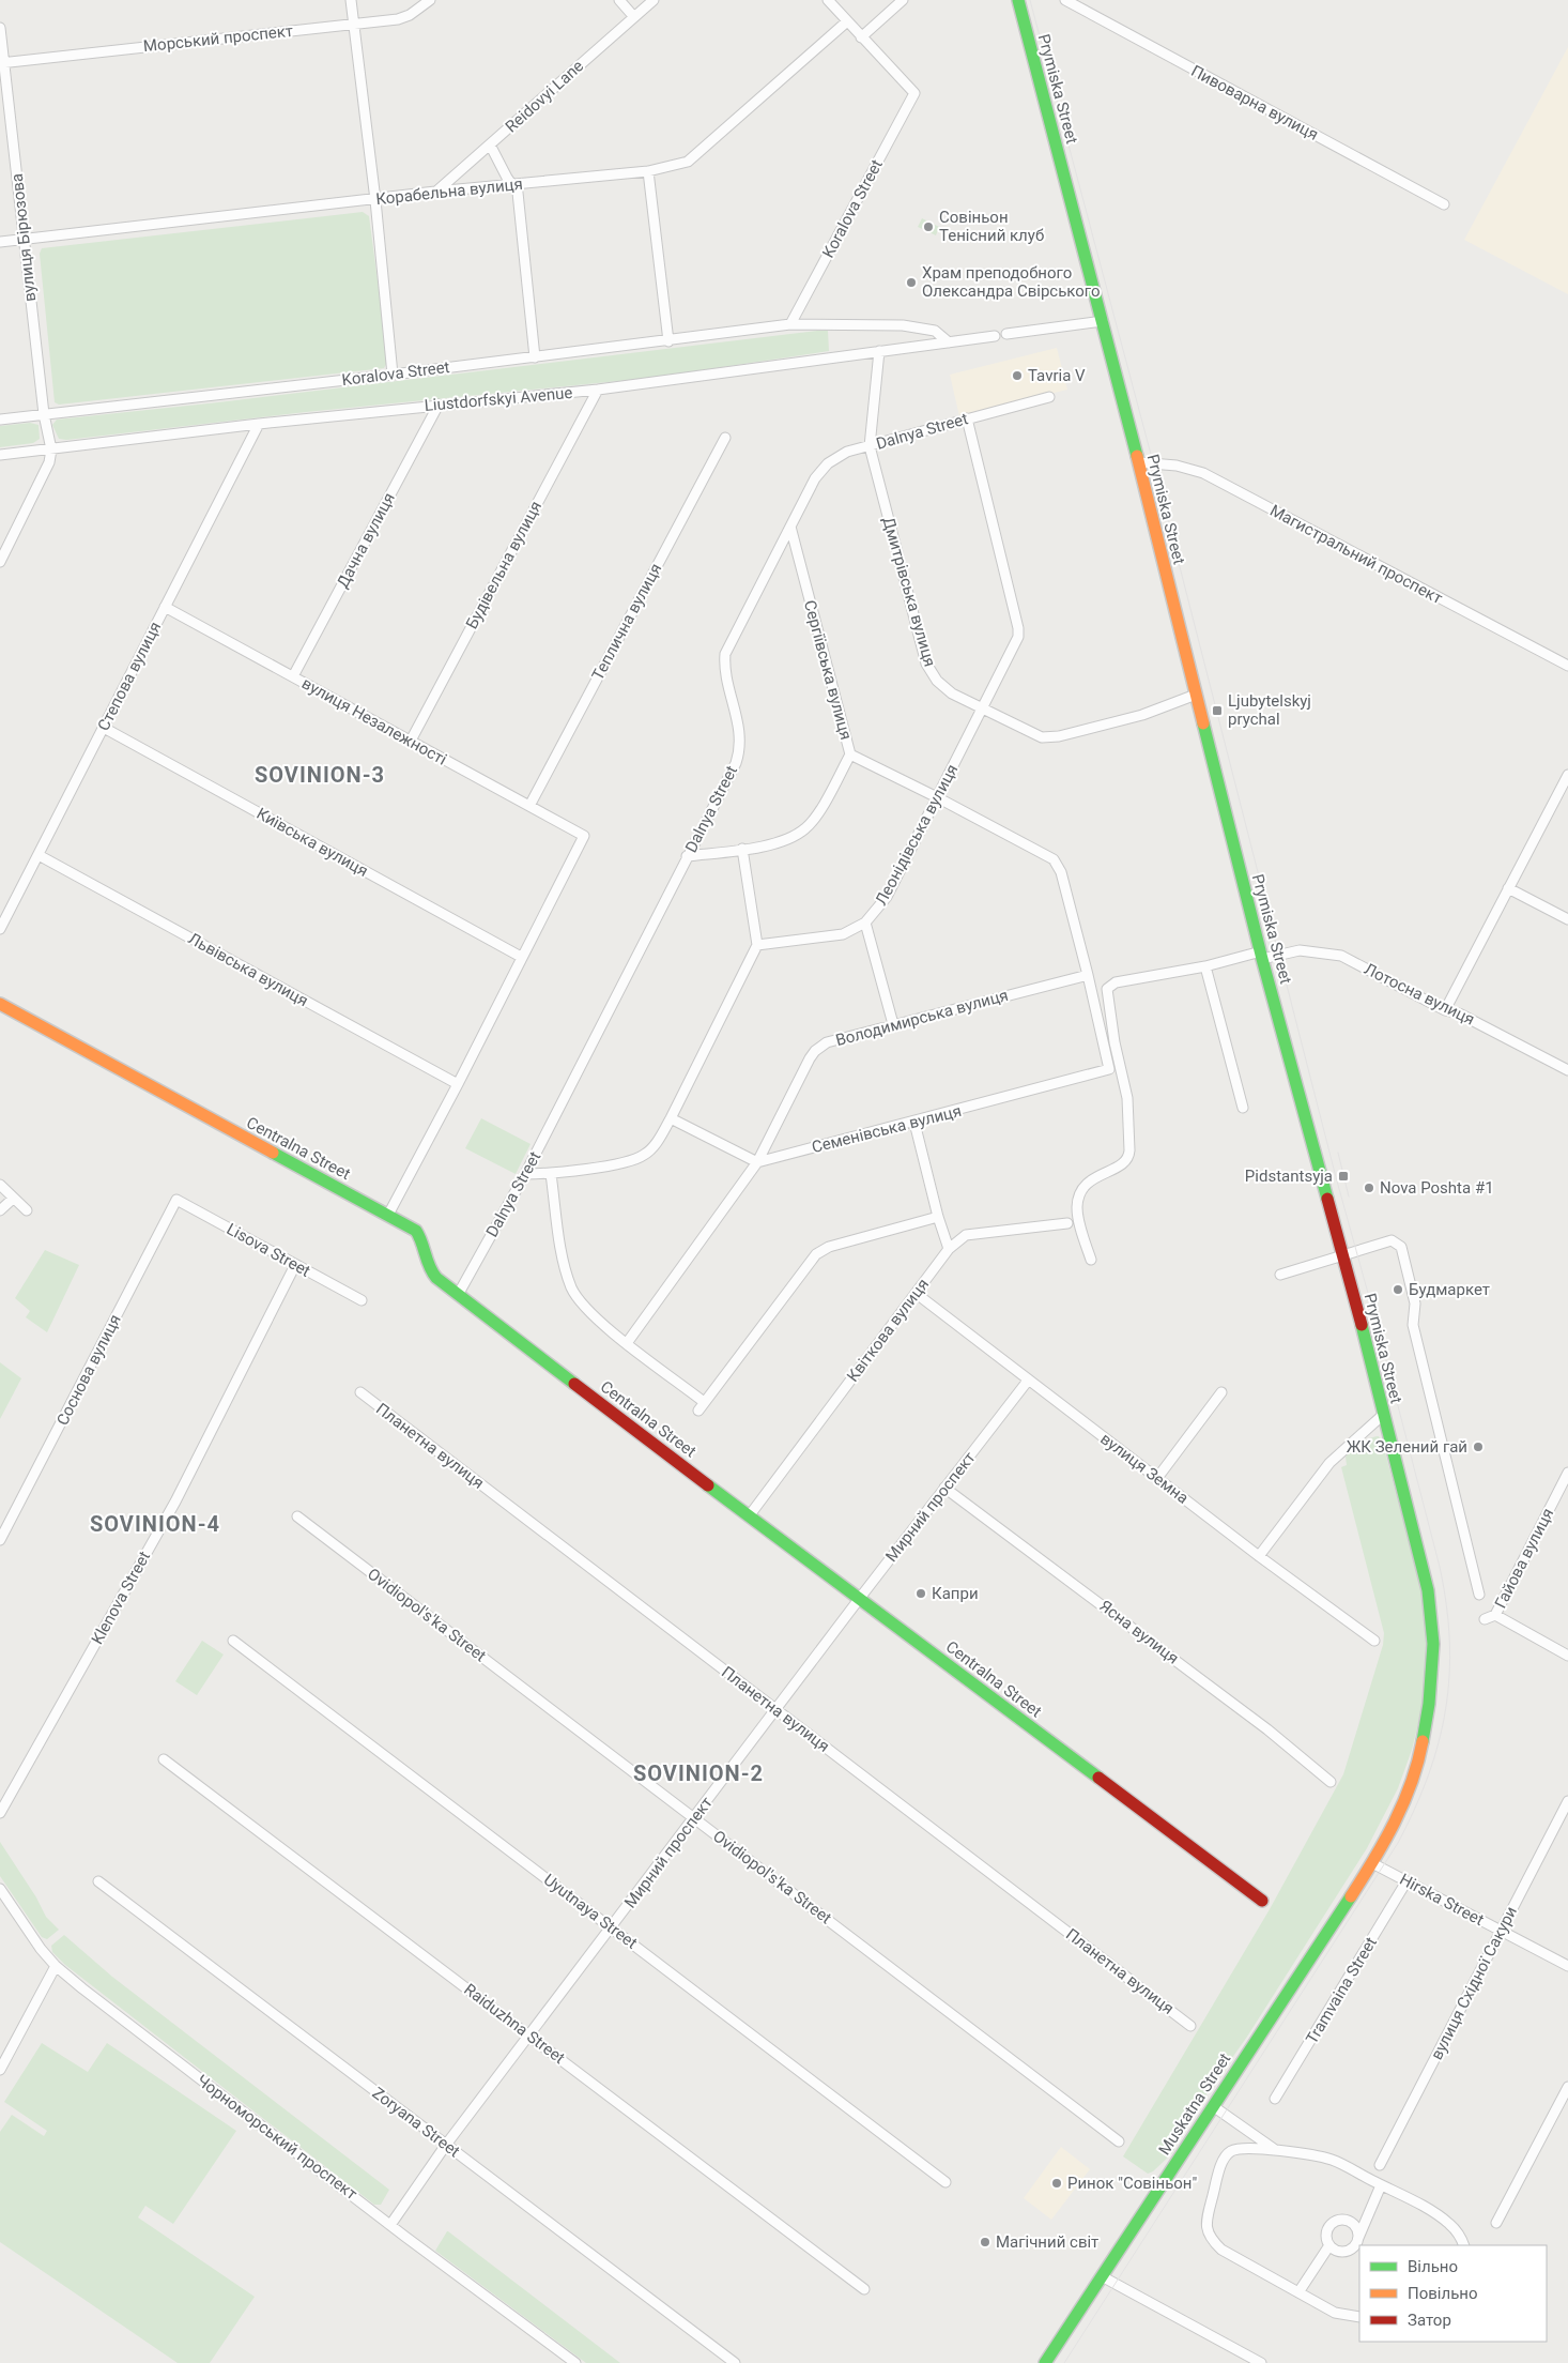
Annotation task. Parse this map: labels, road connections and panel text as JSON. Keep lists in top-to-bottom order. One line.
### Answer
{"streets":{"street":["Морський проспект","Prymiska Street","Reidovyi Lane","Пивоварна вулиця","Корабельна вулиця","Koralova Street","вулиця Бірюзова","Liustdorfskyi Avenue","Dalnya Street","Дачна вулиця","Магистральний проспект","Будівельна вулиця","Дмитрівська вулиця","Теплична вулиця","Сергіївська вулиця","Степова вулиця","вулиця Незалежності","Леонідівська вулиця","Київська вулиця","Львівська вулиця","Лотосна вулиця","Володимирська вулиця","Семенівська вулиця","Centralna Street","Lisova Street","Квіткова вулиця","Соснова вулиця","Планетна вулиця","вулиця Земна","Мирний проспект","Гайова вулиця","Klenova Street","Ovidiopol's'ka Street","Ясна вулиця","Hirska Street","Uyutnaya Street","вулиця Східної Сакури","Tramvaina Street","Raiduzhna Street","Muskatna Street","Zoryana Street","Чорноморський проспект"]},"crossings":[["Морський проспект","вулиця Бірюзова"],["Prymiska Street","Магистральний проспект"],["Prymiska Street","Дмитрівська вулиця"],["Prymiska Street","Лотосна вулиця"],["Prymiska Street","Hirska Street"],["Prymiska Street","Muskatna Street"],["Reidovyi Lane","Корабельна вулиця"],["Корабельна вулиця","вулиця Бірюзова"],["Koralova Street","вулиця Бірюзова"],["Koralova Street","Liustdorfskyi Avenue"],["вулиця Бірюзова","Liustdorfskyi Avenue"],["Liustdorfskyi Avenue","Дачна вулиця"],["Liustdorfskyi Avenue","Будівельна вулиця"],["Liustdorfskyi Avenue","Дмитрівська вулиця"],["Liustdorfskyi Avenue","Степова вулиця"],["Dalnya Street","Дмитрівська вулиця"],["Dalnya Street","Сергіївська вулиця"],["Dalnya Street","Леонідівська вулиця"],["Dalnya Street","Centralna Street"],["Дачна вулиця","вулиця Незалежності"],["Будівельна вулиця","вулиця Незалежності"],["Дмитрівська вулиця","Леонідівська вулиця"],["Теплична вулиця","вулиця Незалежності"],["Сергіївська вулиця","Леонідівська вулиця"],["Сергіївська вулиця","Володимирська вулиця"],["Сергіївська вулиця","Семенівська вулиця"],["Степова вулиця","вулиця Незалежності"],["Степова вулиця","Київська вулиця"],["Степова вулиця","Львівська вулиця"],["вулиця Незалежності","Київська вулиця"],["Володимирська вулиця","Семенівська вулиця"],["Centralna Street","Квіткова вулиця"],["Centralna Street","Мирний проспект"],["Lisova Street","Соснова вулиця"],["Lisova Street","Klenova Street"],["Квіткова вулиця","вулиця Земна"],["Планетна вулиця","Мирний проспект"],["вулиця Земна","Мирний проспект"],["Мирний проспект","Ovidiopol's'ka Street"],["Мирний проспект","Ясна вулиця"],["Мирний проспект","Uyutnaya Street"],["Мирний проспект","Raiduzhna Street"],["Мирний проспект","Zoryana Street"],["Мирний проспект","Чорноморський проспект"],["Hirska Street","вулиця Східної Сакури"],["Hirska Street","Tramvaina Street"],["Hirska Street","Muskatna Street"]],"districts":["SOVINION-3","SOVINION-4","SOVINION-2"],"places":{"other":["Совіньон Тенісний клуб","Храм преподобного Олександра Свірського","Tavria V","Nova Poshta #1","Будмаркет","ЖК Зелений гай","Капри","Ринок \"Совіньон\"","Магічний світ"],"transit":["Ljubytelskyj prychal","Pidstantsyja"]},"legend":["Вільно","Повільно","Затор"]}
